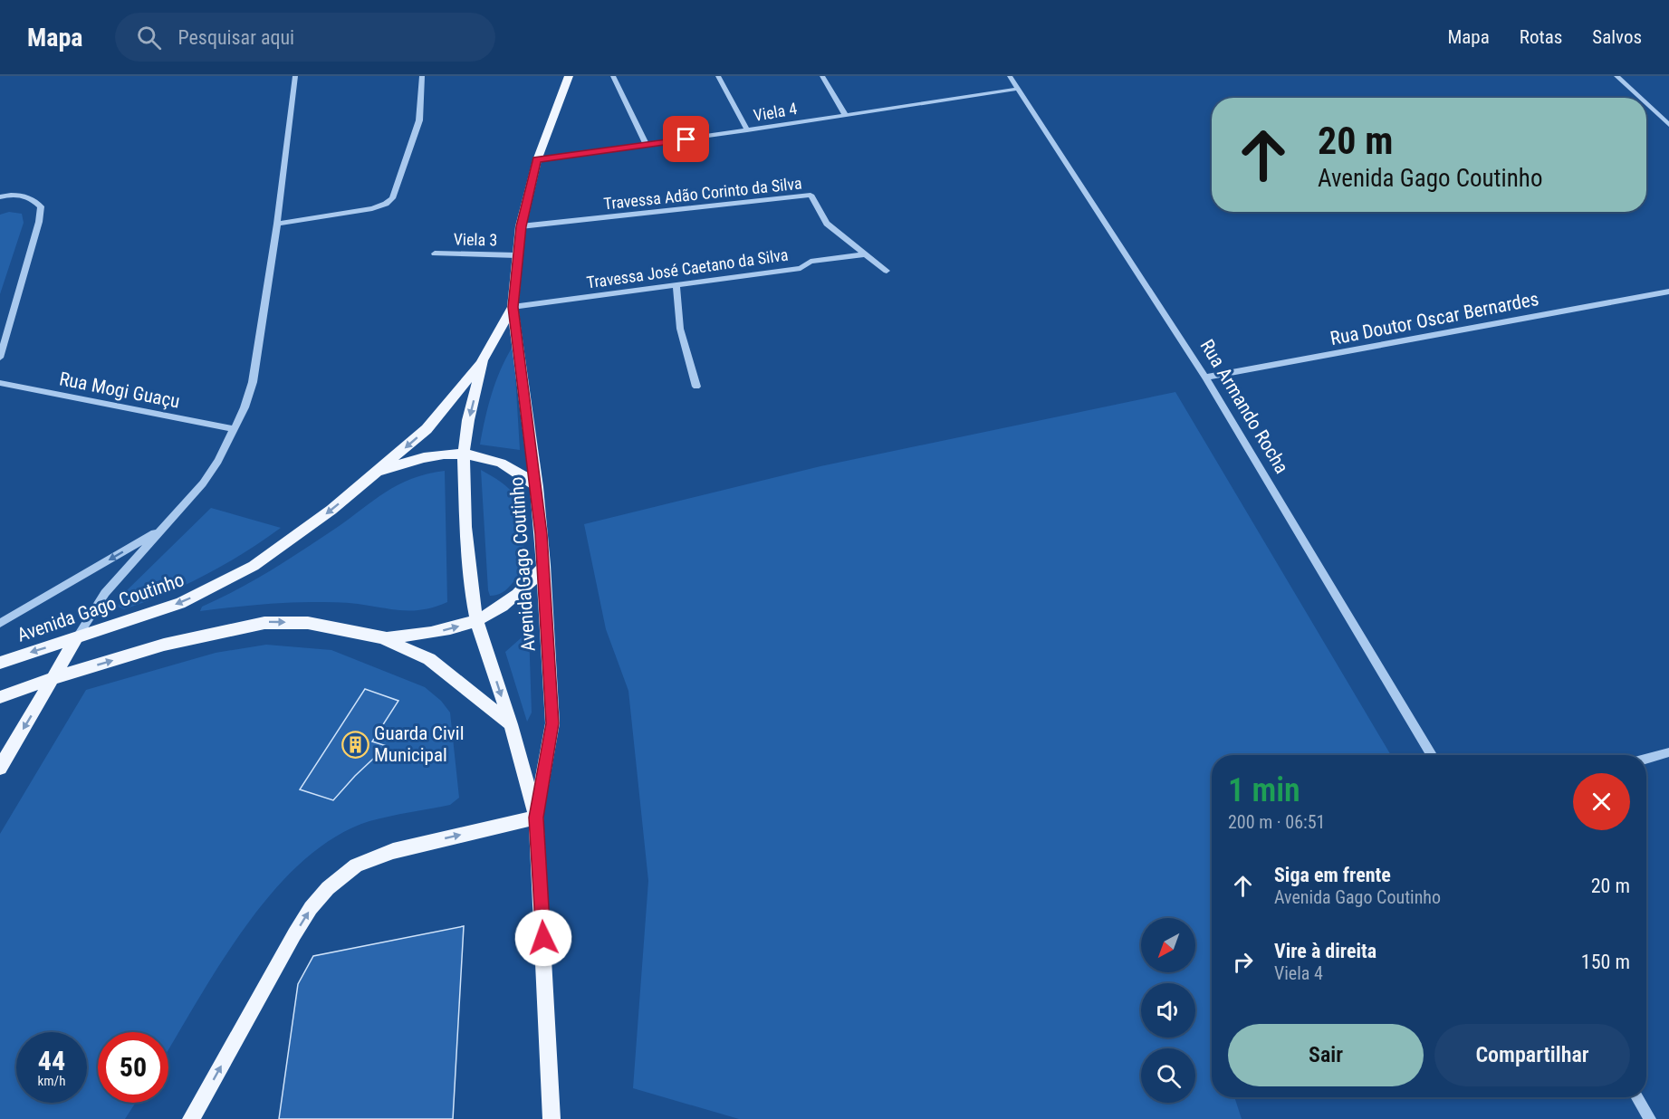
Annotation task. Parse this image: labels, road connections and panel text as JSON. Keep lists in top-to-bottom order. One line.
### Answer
{"streets":{"main road":["Avenida Gago Coutinho"],"street":["Viela 4","Travessa Adão Corinto da Silva","Viela 3","Travessa José Caetano da Silva","Rua Doutor Oscar Bernardes","Rua Mogi Guaçu","Rua Armando Rocha"]},"crossings":[["Viela 4","Rua Armando Rocha"],["Viela 4","Avenida Gago Coutinho"],["Travessa Adão Corinto da Silva","Travessa José Caetano da Silva"],["Travessa Adão Corinto da Silva","Avenida Gago Coutinho"],["Viela 3","Avenida Gago Coutinho"],["Travessa José Caetano da Silva","Avenida Gago Coutinho"],["Rua Doutor Oscar Bernardes","Rua Armando Rocha"]],"one_way":["Avenida Gago Coutinho"],"places":{"building":["Guarda Civil Municipal"]},"north":"bottom left","page":{"header":"Mapa","search":"Pesquisar aqui","nav":["Mapa","Rotas","Salvos"],"turn":["20 m","Avenida Gago Coutinho"],"heading":["1 min","200 m · 06:51"],"list":[{"name":"Siga em frente","note":"Avenida Gago Coutinho","value":"20 m"},{"name":"Vire à direita","note":"Viela 4","value":"150 m"}],"buttons":["Sair","Compartilhar"],"speed":"44 km/h","limit":"50"}}
